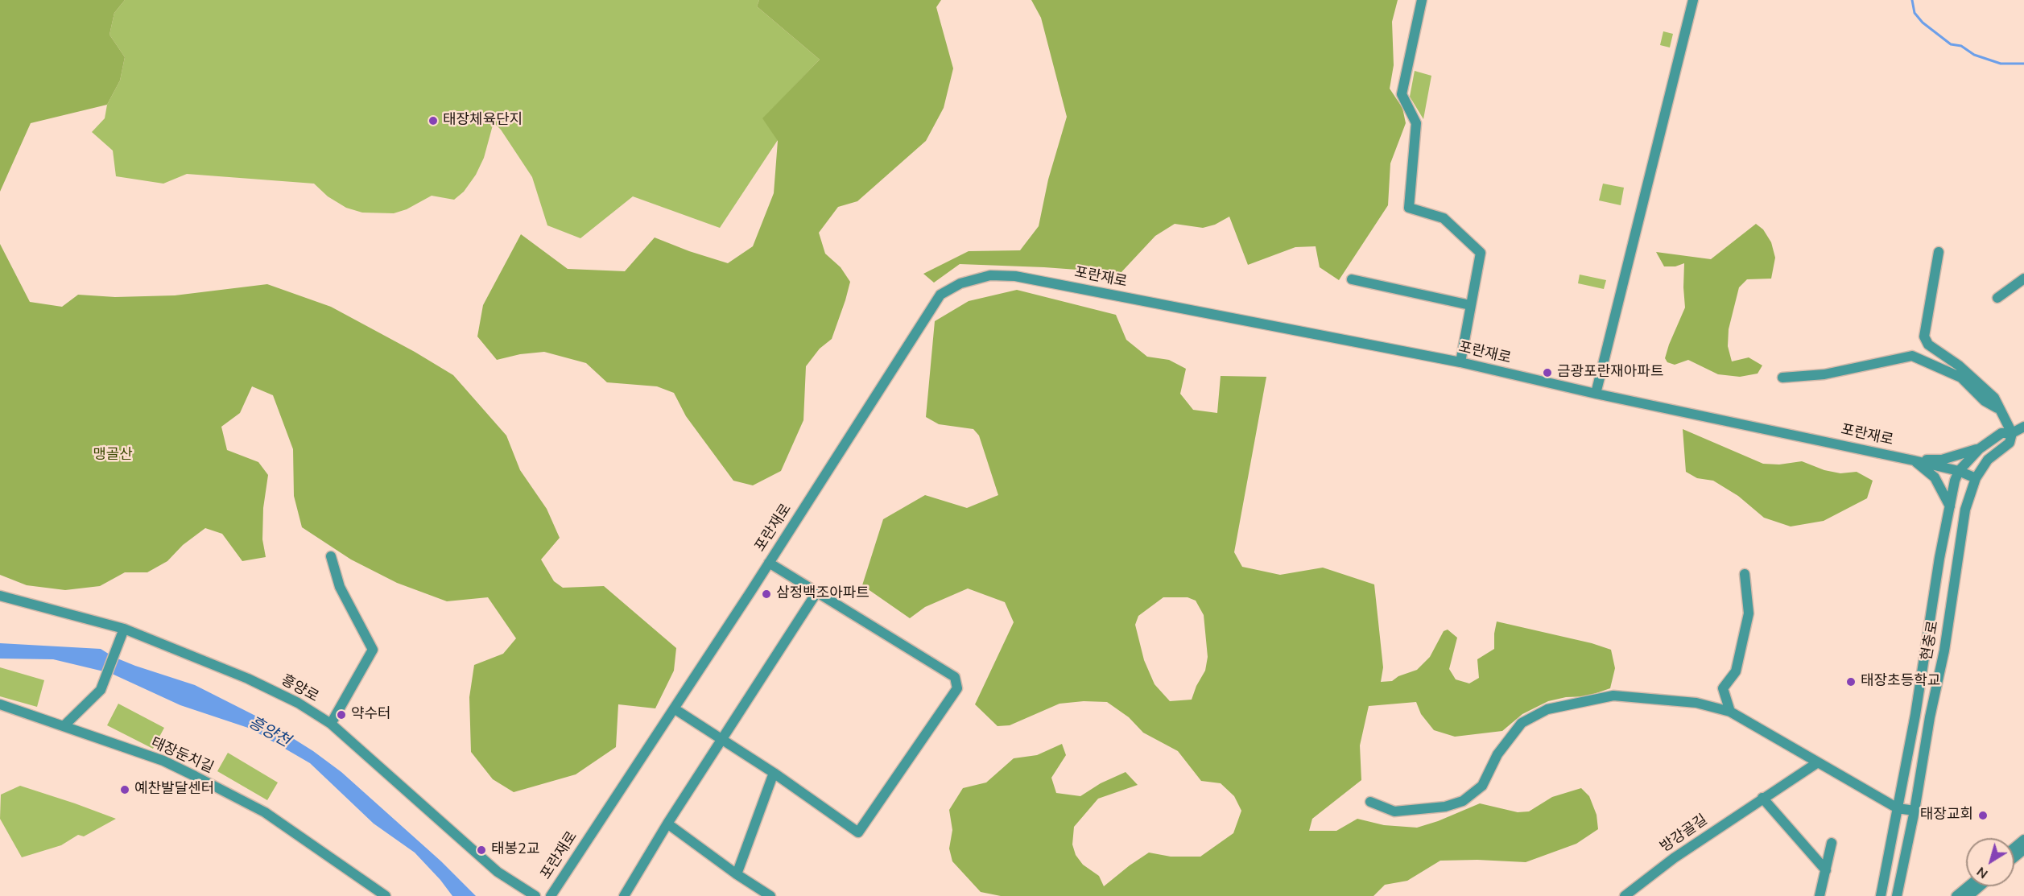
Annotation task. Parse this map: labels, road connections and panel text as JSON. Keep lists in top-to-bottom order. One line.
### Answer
{"streets":{"street":["포란재로","현충로","흥양로","태장둔치길","방강골길"]},"crossings":[["포란재로","현충로"]],"water":["흥양천"],"parks":["맹골산"],"places":["태장체육단지","금광포란재아파트","삼정백조아파트","태장초등학교","약수터","예찬발달센터","태장교회","태봉2교"],"north":"bottom left"}
